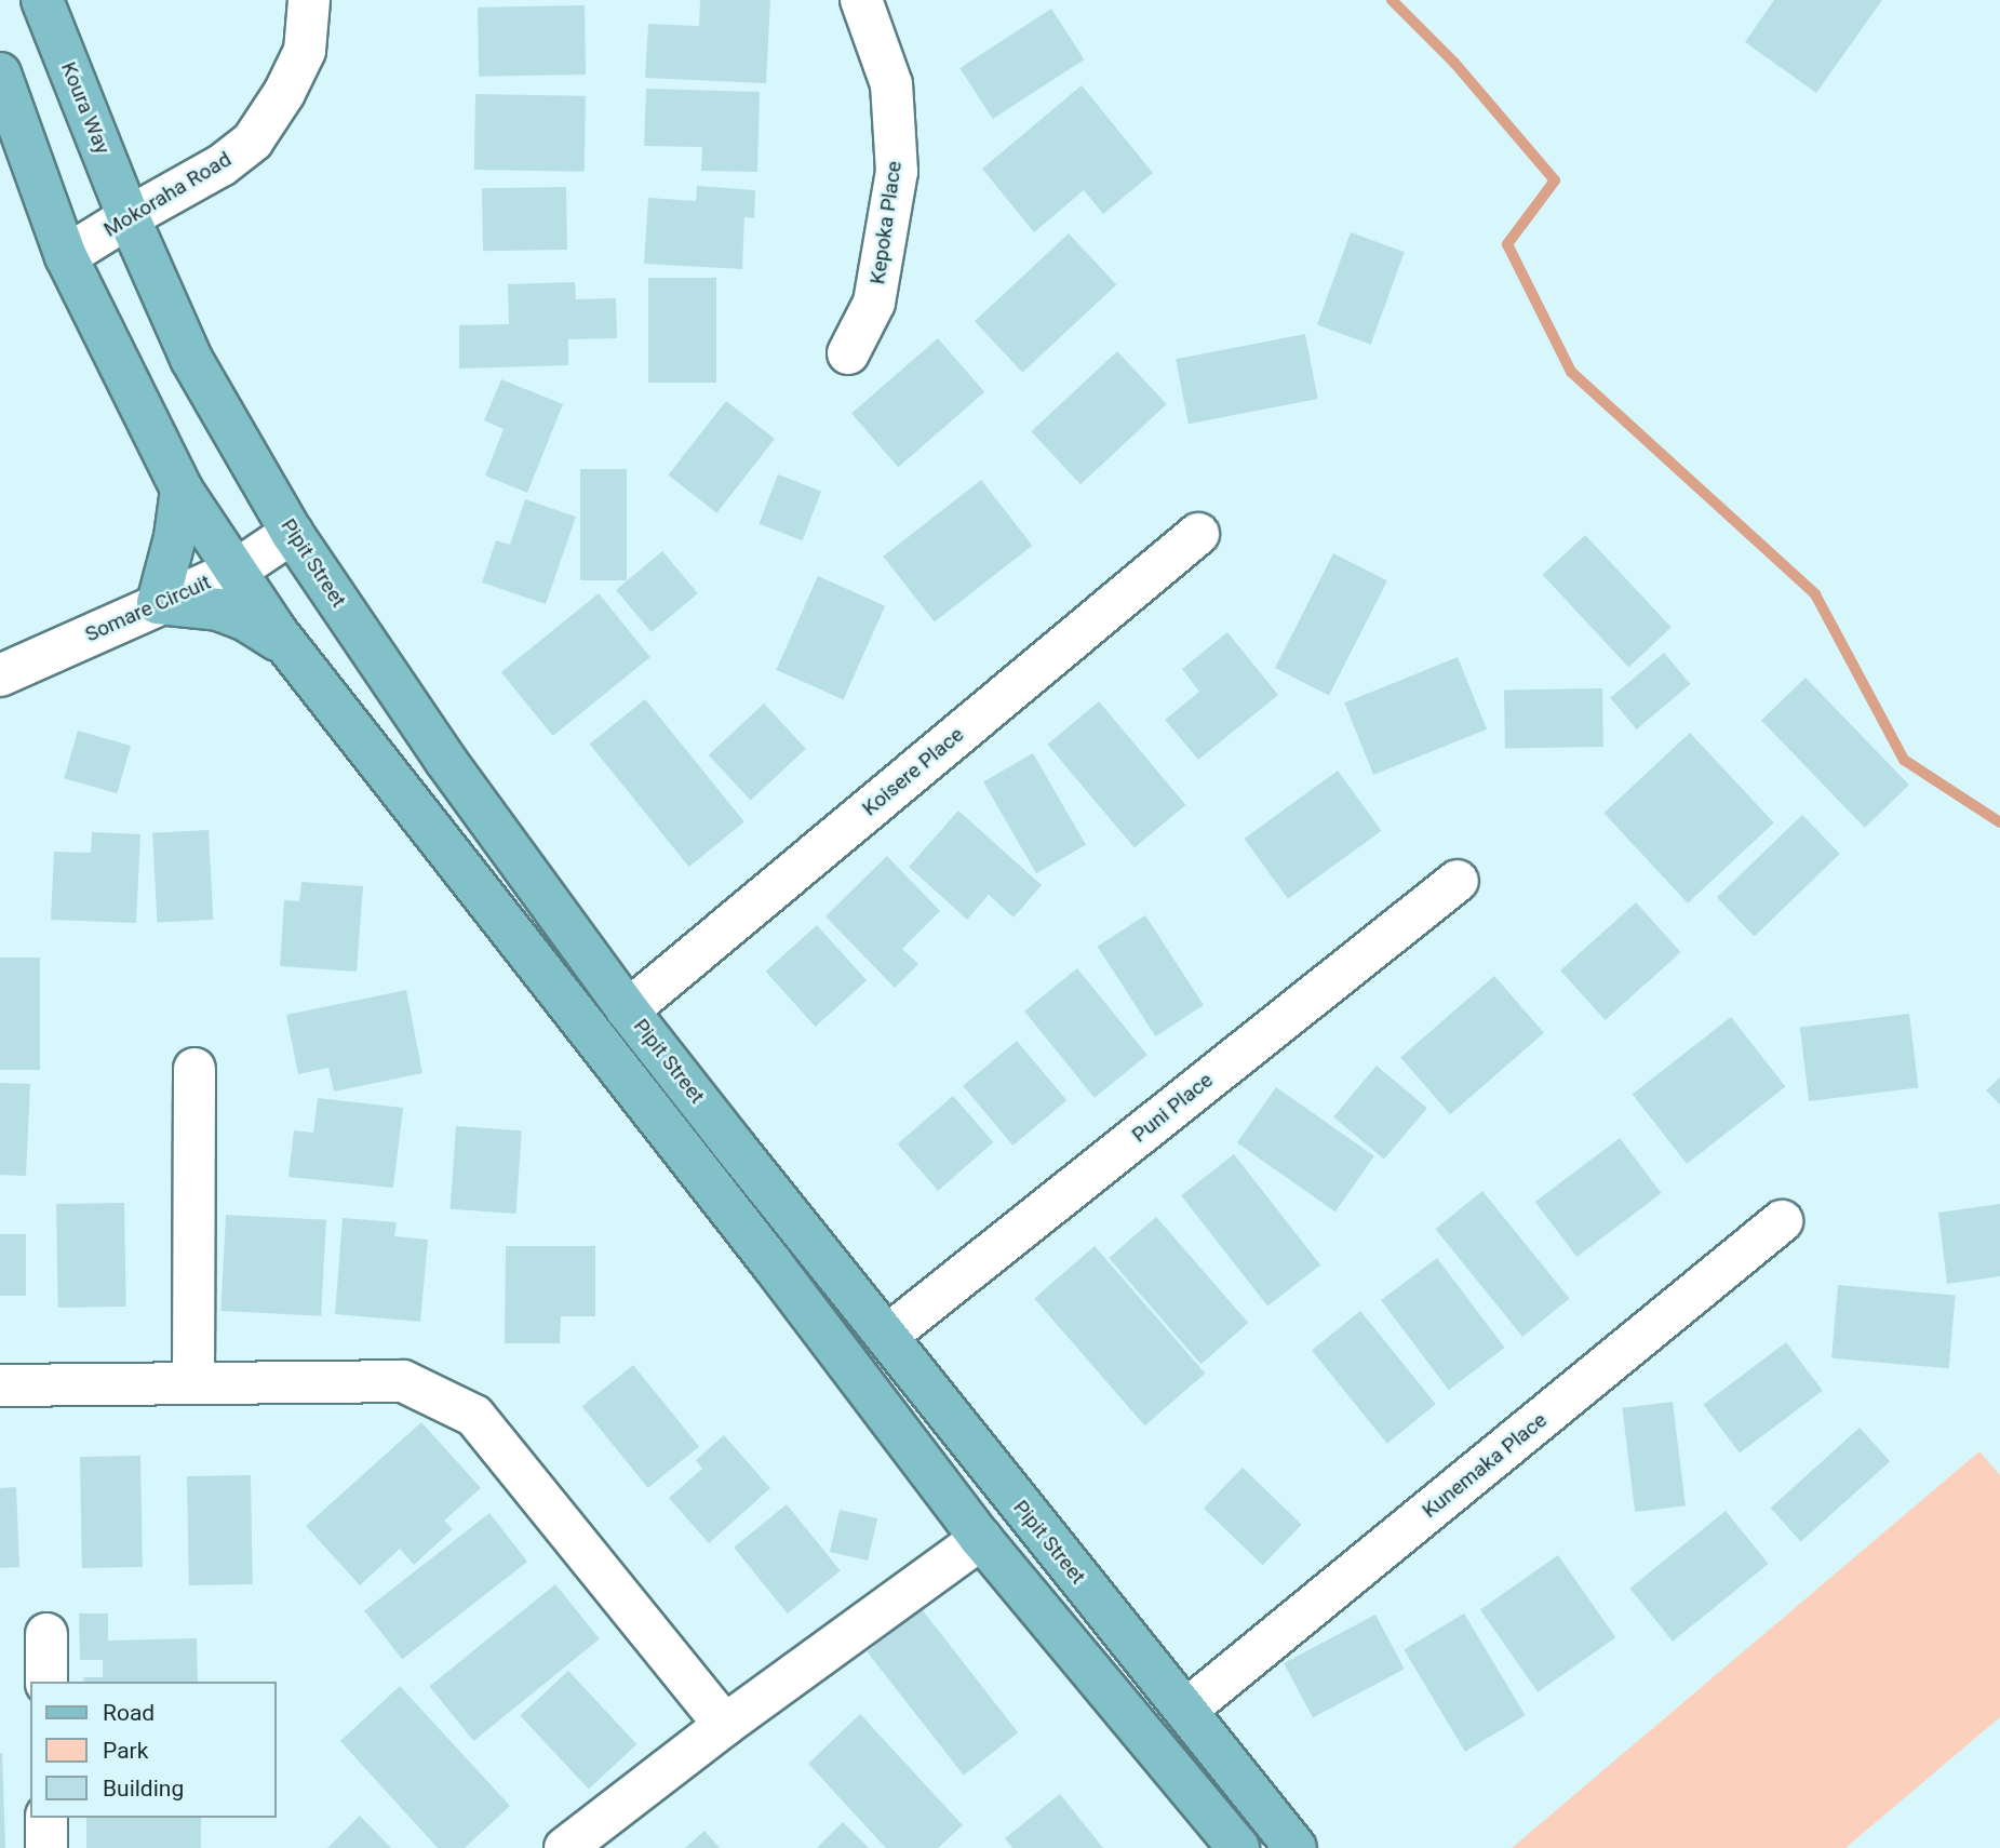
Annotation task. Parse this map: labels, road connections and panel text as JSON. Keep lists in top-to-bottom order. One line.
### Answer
{"streets":{"main road":["Koura Way","Pipit Street"],"street":["Mokoraha Road","Kepoka Place","Somare Circuit","Koisere Place","Puni Place","Kunemaka Place"]},"crossings":[["Koura Way","Mokoraha Road"],["Koura Way","Pipit Street"],["Mokoraha Road","Pipit Street"],["Pipit Street","Somare Circuit"],["Pipit Street","Koisere Place"],["Pipit Street","Puni Place"],["Pipit Street","Kunemaka Place"]],"legend":["Road","Park","Building"]}
